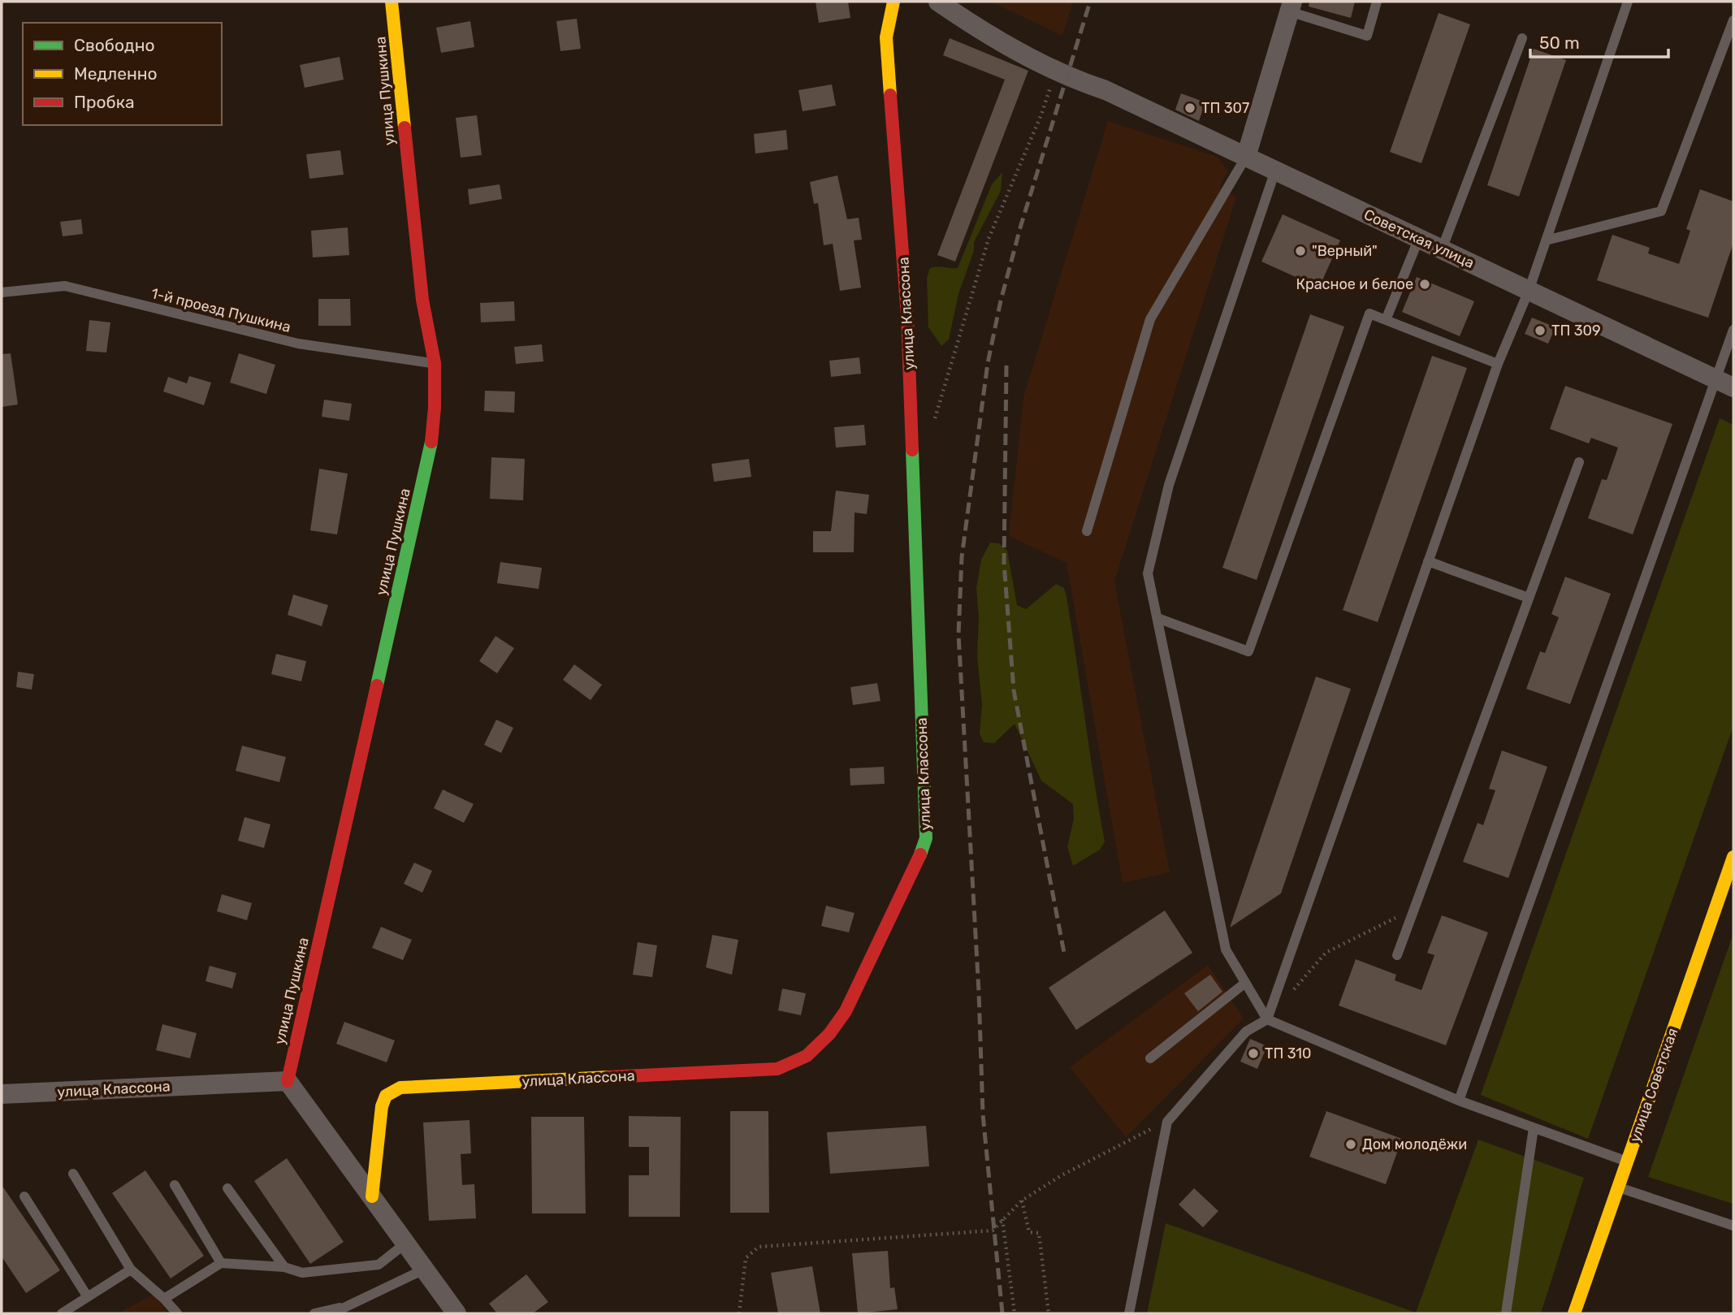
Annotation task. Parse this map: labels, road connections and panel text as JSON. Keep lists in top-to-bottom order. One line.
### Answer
{"streets":{"street":["улица Пушкина","Советская улица","улица Классона","улица Советская"],"lane":["1-й проезд Пушкина"]},"crossings":[["улица Пушкина","1-й проезд Пушкина"],["улица Пушкина","улица Классона"]],"places":["ТП 307","\"Верный\"","Красное и белое","ТП 309","ТП 310","Дом молодёжи"],"legend":["Свободно","Медленно","Пробка"],"scale_bar":"50 m"}
